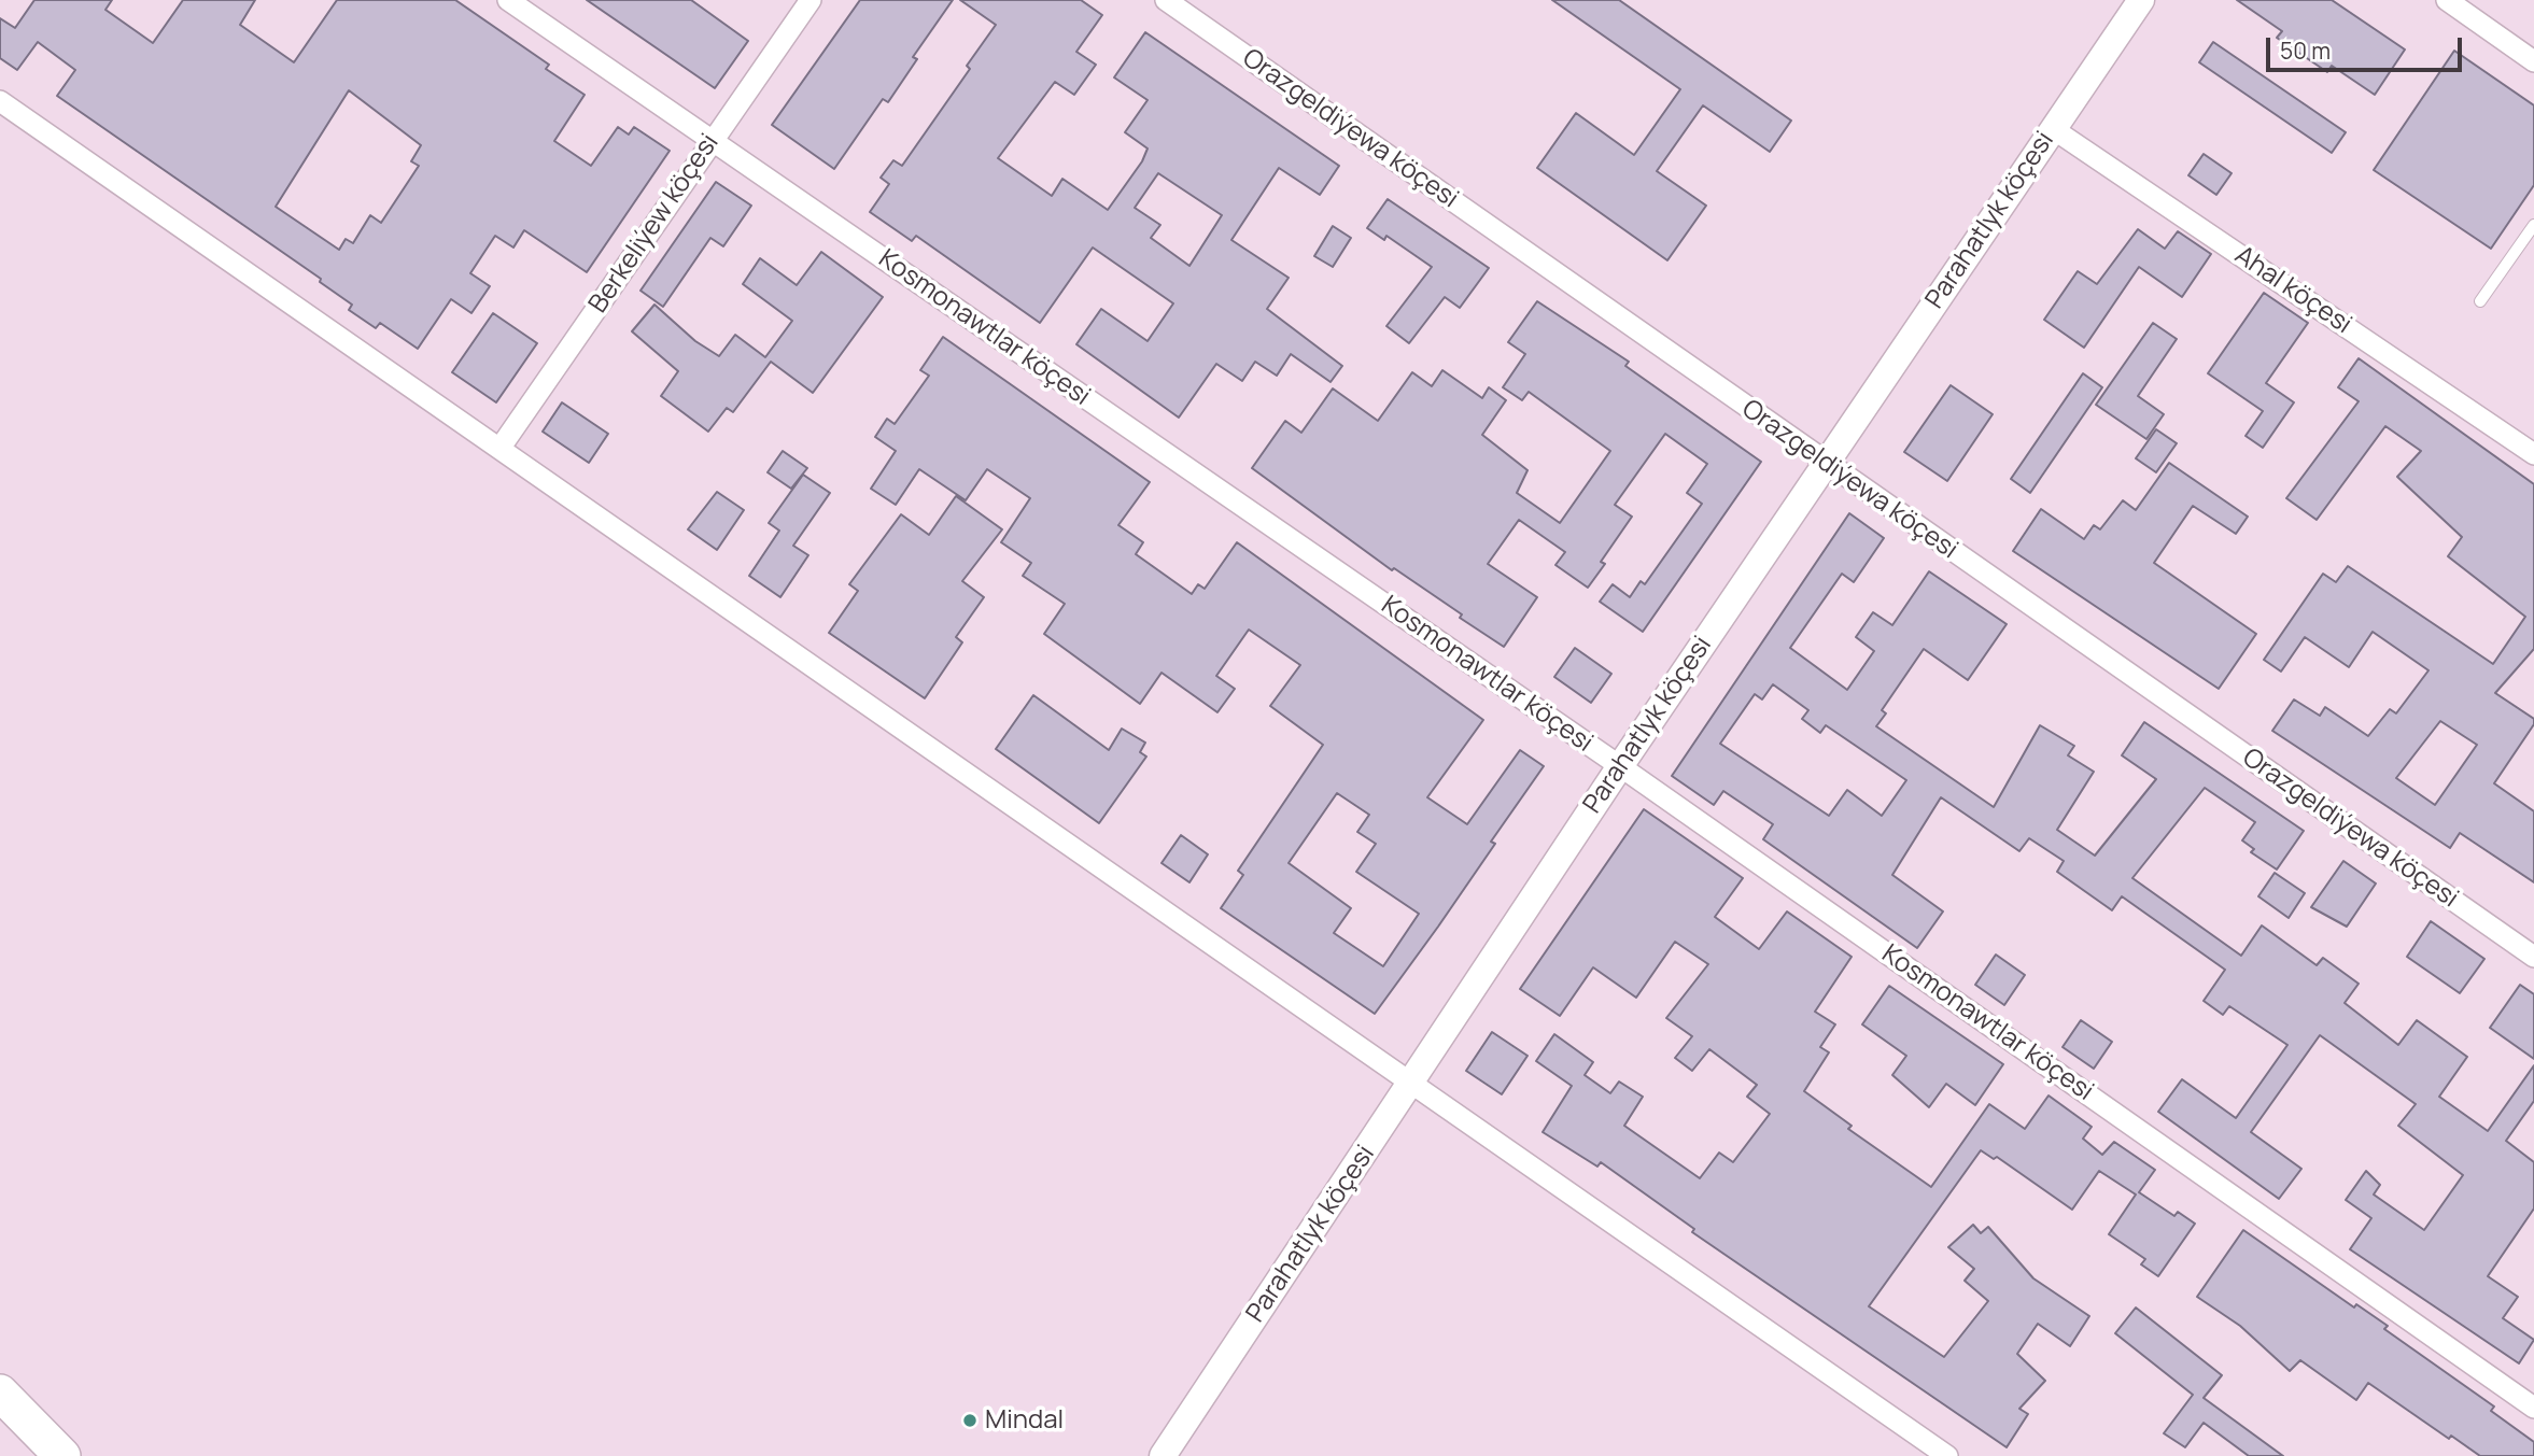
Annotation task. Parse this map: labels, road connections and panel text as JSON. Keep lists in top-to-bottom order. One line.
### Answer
{"streets":{"street":["Orazgeldiýewa köçesi","Parahatlyk köçesi","Berkeliýew köçesi","Ahal köçesi","Kosmonawtlar köçesi"]},"crossings":[["Orazgeldiýewa köçesi","Parahatlyk köçesi"],["Parahatlyk köçesi","Ahal köçesi"],["Parahatlyk köçesi","Kosmonawtlar köçesi"],["Berkeliýew köçesi","Kosmonawtlar köçesi"]],"places":["Mindal"],"scale_bar":"50 m"}
